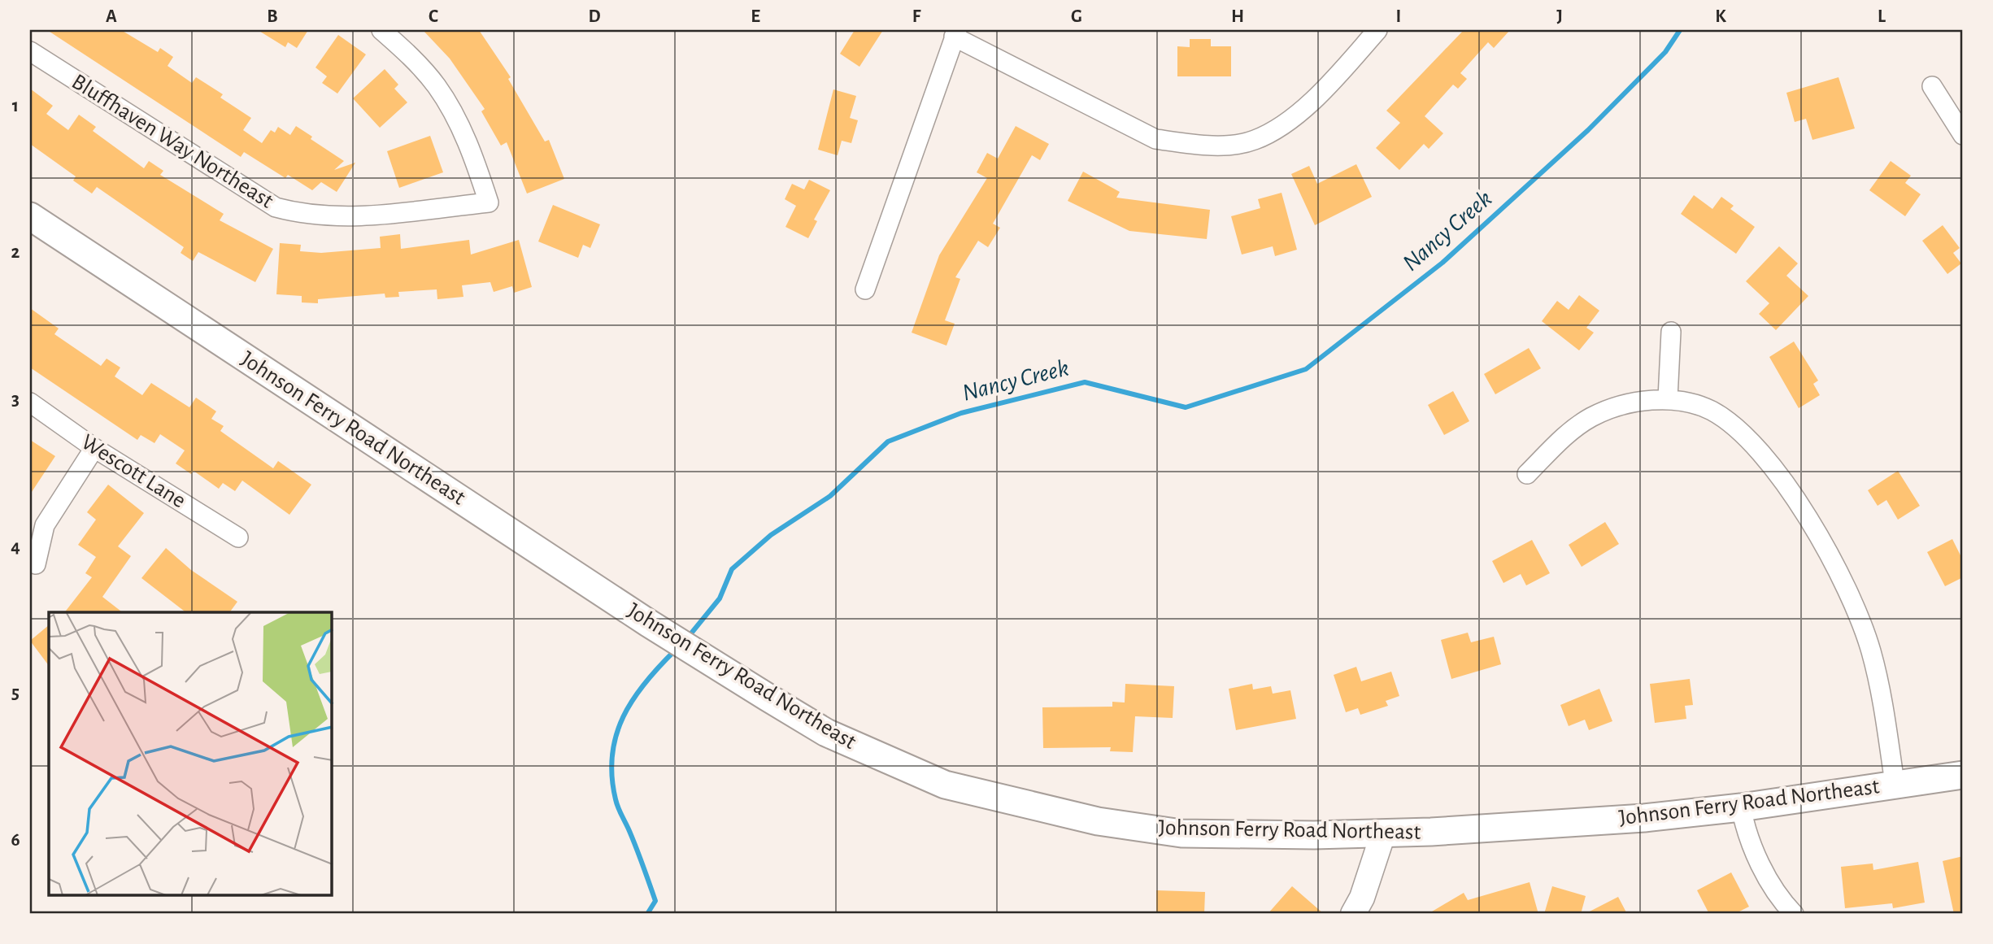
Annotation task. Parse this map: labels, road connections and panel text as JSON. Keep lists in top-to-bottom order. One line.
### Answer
{"streets":{"main road":["Johnson Ferry Road Northeast"],"street":["Bluffhaven Way Northeast","Wescott Lane"]},"water":["Nancy Creek"],"grid":{"columns":["A","B","C","D","E","F","G","H","I","J","K","L"],"rows":["1","2","3","4","5","6"]}}
